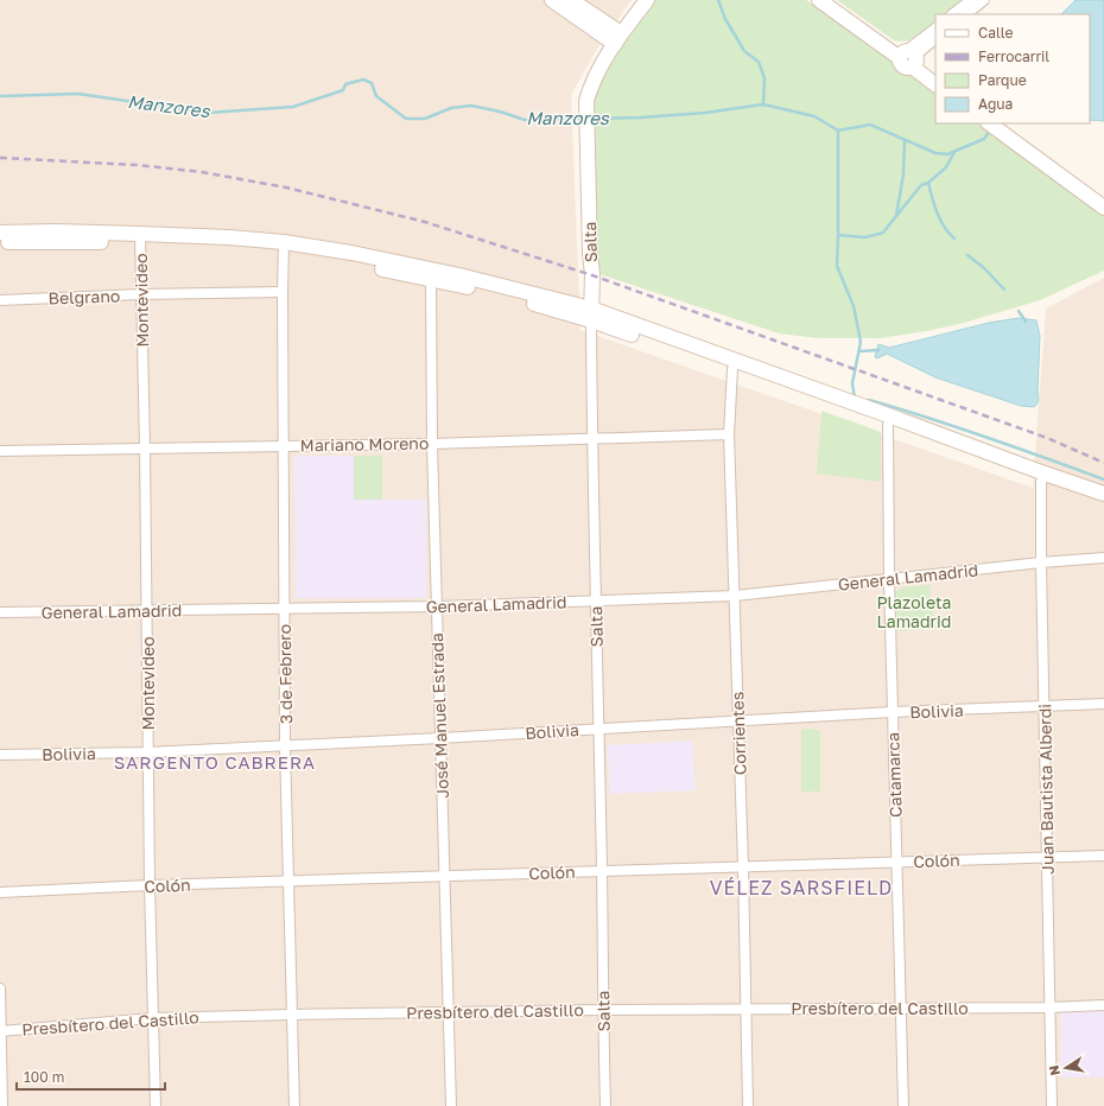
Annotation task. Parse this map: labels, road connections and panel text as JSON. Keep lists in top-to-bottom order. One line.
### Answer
{"streets":{"main road":["Salta"],"street":["Belgrano","Montevideo","Mariano Moreno","General Lamadrid","3 de Febrero","Bolivia","José Manuel Estrada","Corrientes","Catamarca","Juan Bautista Alberdi","Colón","Presbítero del Castillo"]},"crossings":[["Salta","Mariano Moreno"],["Salta","General Lamadrid"],["Salta","Bolivia"],["Salta","Colón"],["Salta","Presbítero del Castillo"],["Belgrano","Montevideo"],["Belgrano","3 de Febrero"],["Montevideo","Mariano Moreno"],["Montevideo","General Lamadrid"],["Montevideo","Bolivia"],["Montevideo","Colón"],["Montevideo","Presbítero del Castillo"],["Mariano Moreno","3 de Febrero"],["Mariano Moreno","José Manuel Estrada"],["Mariano Moreno","Corrientes"],["General Lamadrid","3 de Febrero"],["General Lamadrid","José Manuel Estrada"],["General Lamadrid","Corrientes"],["General Lamadrid","Catamarca"],["General Lamadrid","Juan Bautista Alberdi"],["3 de Febrero","Bolivia"],["3 de Febrero","Colón"],["3 de Febrero","Presbítero del Castillo"],["Bolivia","José Manuel Estrada"],["Bolivia","Corrientes"],["Bolivia","Catamarca"],["Bolivia","Juan Bautista Alberdi"],["José Manuel Estrada","Colón"],["José Manuel Estrada","Presbítero del Castillo"],["Corrientes","Colón"],["Corrientes","Presbítero del Castillo"],["Catamarca","Colón"],["Catamarca","Presbítero del Castillo"],["Juan Bautista Alberdi","Colón"],["Juan Bautista Alberdi","Presbítero del Castillo"]],"districts":["SARGENTO CABRERA","VÉLEZ SARSFIELD"],"water":["Manzores"],"parks":["Plazoleta Lamadrid"],"legend":["Calle","Ferrocarril","Parque","Agua"],"scale_bar":"100 m","north":"left"}
